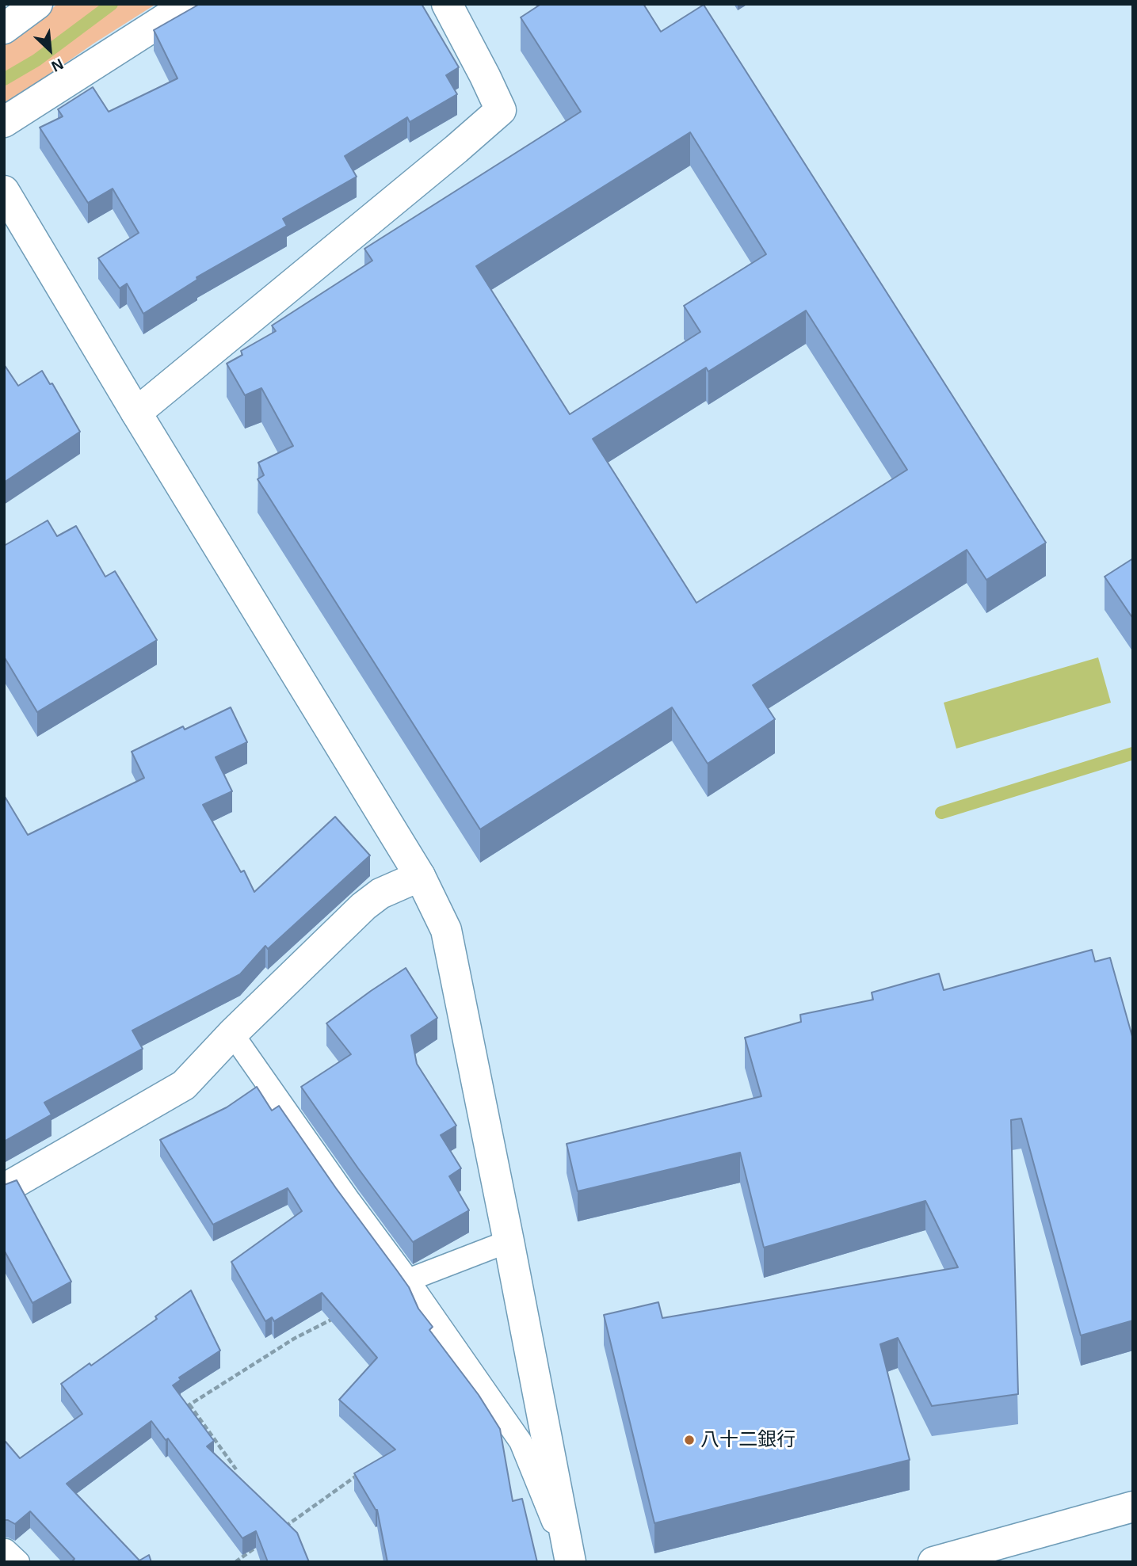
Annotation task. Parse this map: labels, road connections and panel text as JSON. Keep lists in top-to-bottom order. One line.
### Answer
{"places":["八十二銀行"],"north":"bottom right"}
